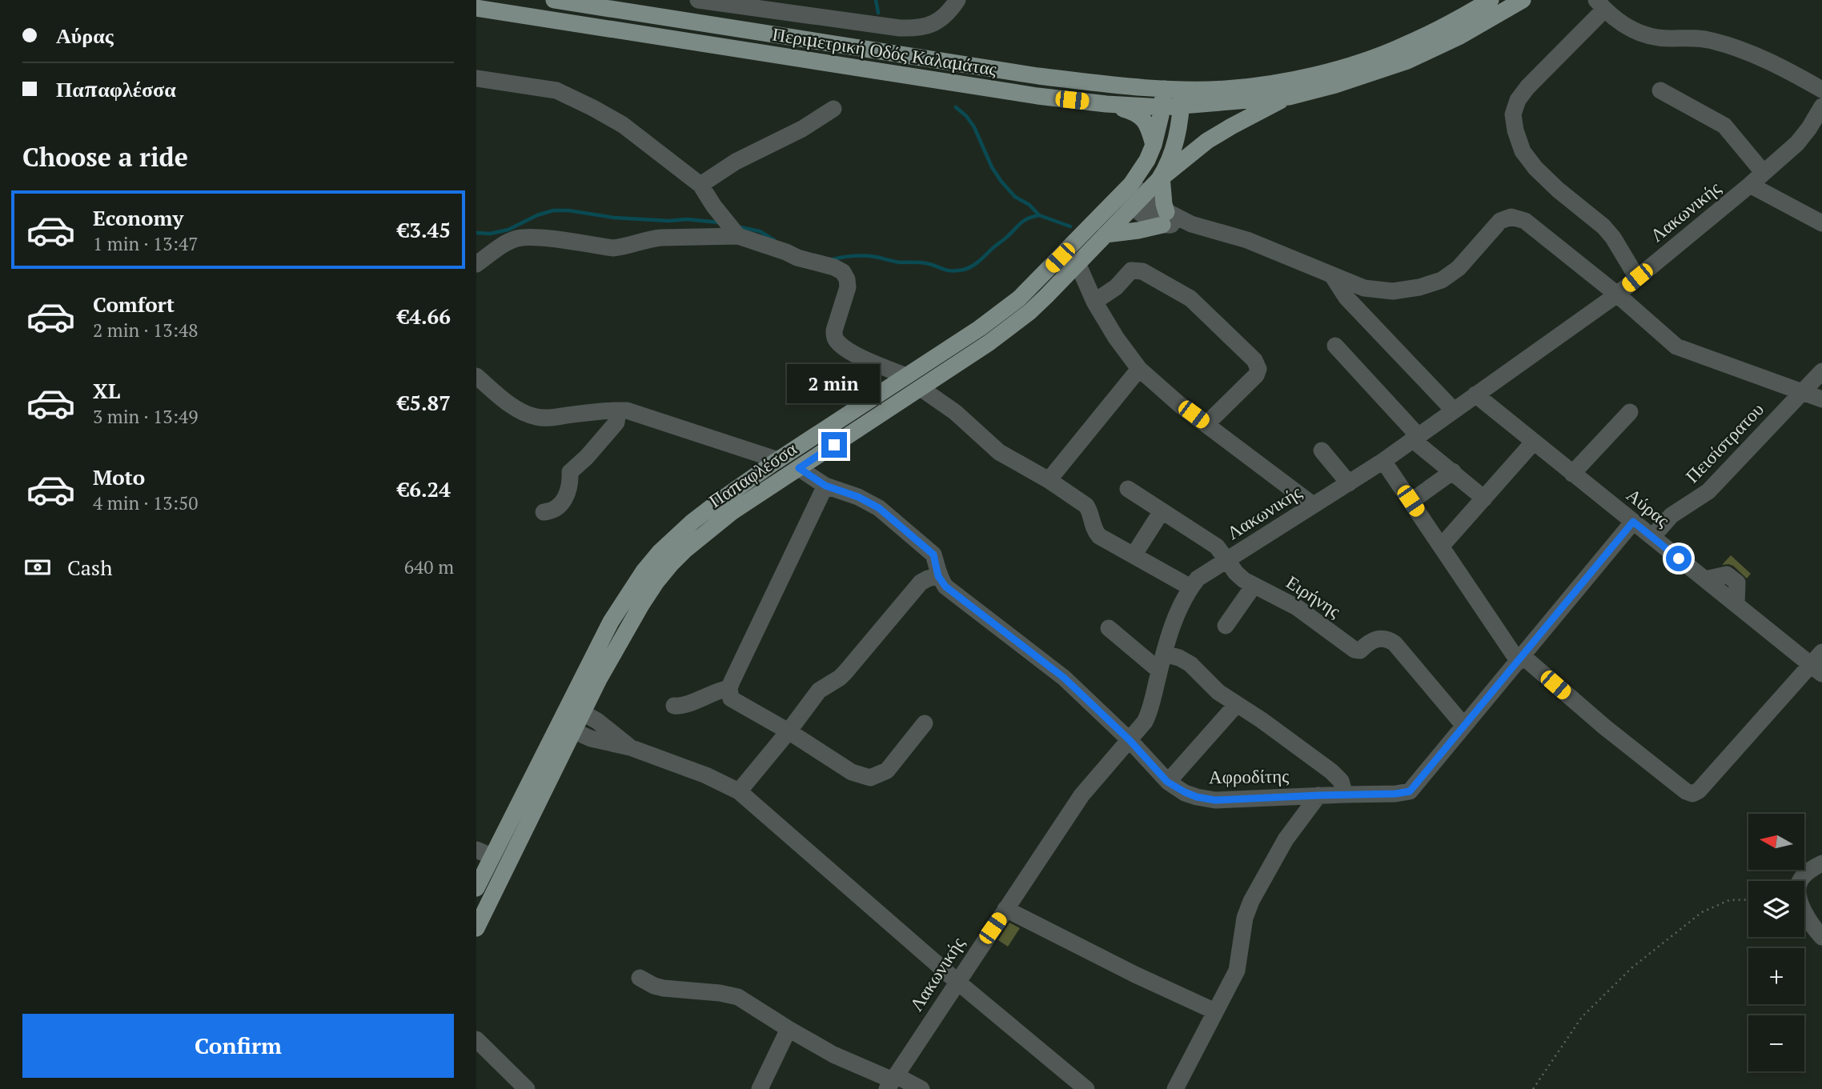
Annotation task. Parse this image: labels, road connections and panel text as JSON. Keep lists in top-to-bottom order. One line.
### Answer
{"streets":{"main road":["Περιμετρική Οδός Καλαμάτας","Παπαφλέσσα"],"street":["Λακωνικής","Πεισίστρατου","Αύρας","Ειρήνης","Αφροδίτης"]},"crossings":[["Περιμετρική Οδός Καλαμάτας","Παπαφλέσσα"],["Λακωνικής","Αύρας"],["Λακωνικής","Ειρήνης"],["Λακωνικής","Αφροδίτης"],["Πεισίστρατου","Αύρας"],["Παπαφλέσσα","Αφροδίτης"],["Αύρας","Αφροδίτης"],["Ειρήνης","Αφροδίτης"]],"north":"left","page":{"banner":["Αύρας","Παπαφλέσσα"],"heading":"Choose a ride","list":[{"name":"Economy","note":"1 min · 13:47","value":"€3.45"},{"name":"Comfort","note":"2 min · 13:48","value":"€4.66"},{"name":"XL","note":"3 min · 13:49","value":"€5.87"},{"name":"Moto","note":"4 min · 13:50","value":"€6.24"}],"bubble":"2 min","pay":["Cash","640 m"],"map_buttons":["+","−"],"buttons":"Confirm"}}
